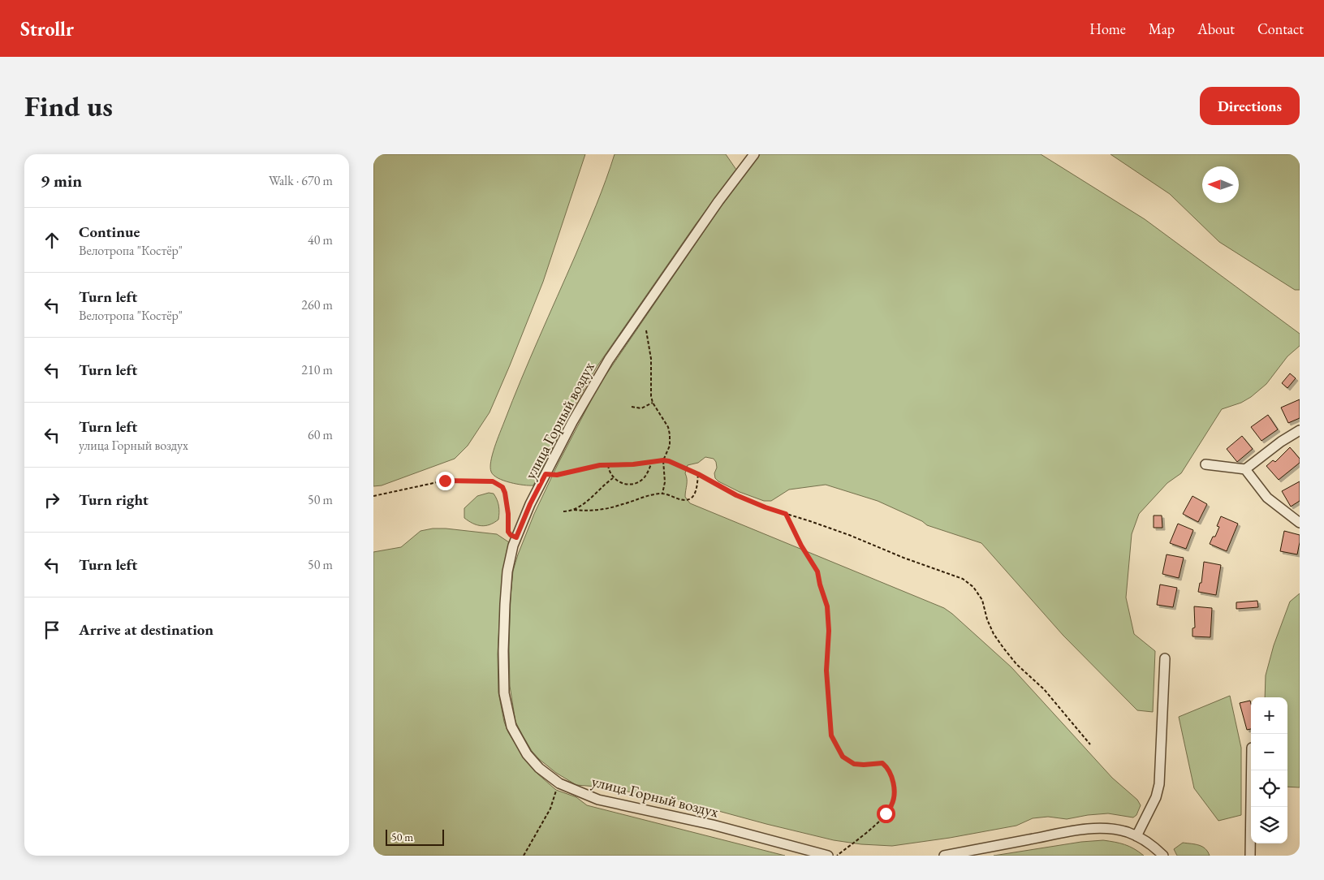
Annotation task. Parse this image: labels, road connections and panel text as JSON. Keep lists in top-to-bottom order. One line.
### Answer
{"streets":{"street":["улица Горный воздух"]},"scale_bar":"50 m","north":"left","page":{"header":"Strollr","nav":["Home","Map","About","Contact"],"buttons":"Directions","title":"Find us","heading":["9 min","Walk · 670 m"],"list":[["Continue","Велотропа \"Костёр\"","40 m"],["Turn left","Велотропа \"Костёр\"","260 m"],["Turn left","210 m"],["Turn left","улица Горный воздух","60 m"],["Turn right","50 m"],["Turn left","50 m"],"Arrive at destination"],"map_buttons":["+","−"],"scale":"50 m"}}
